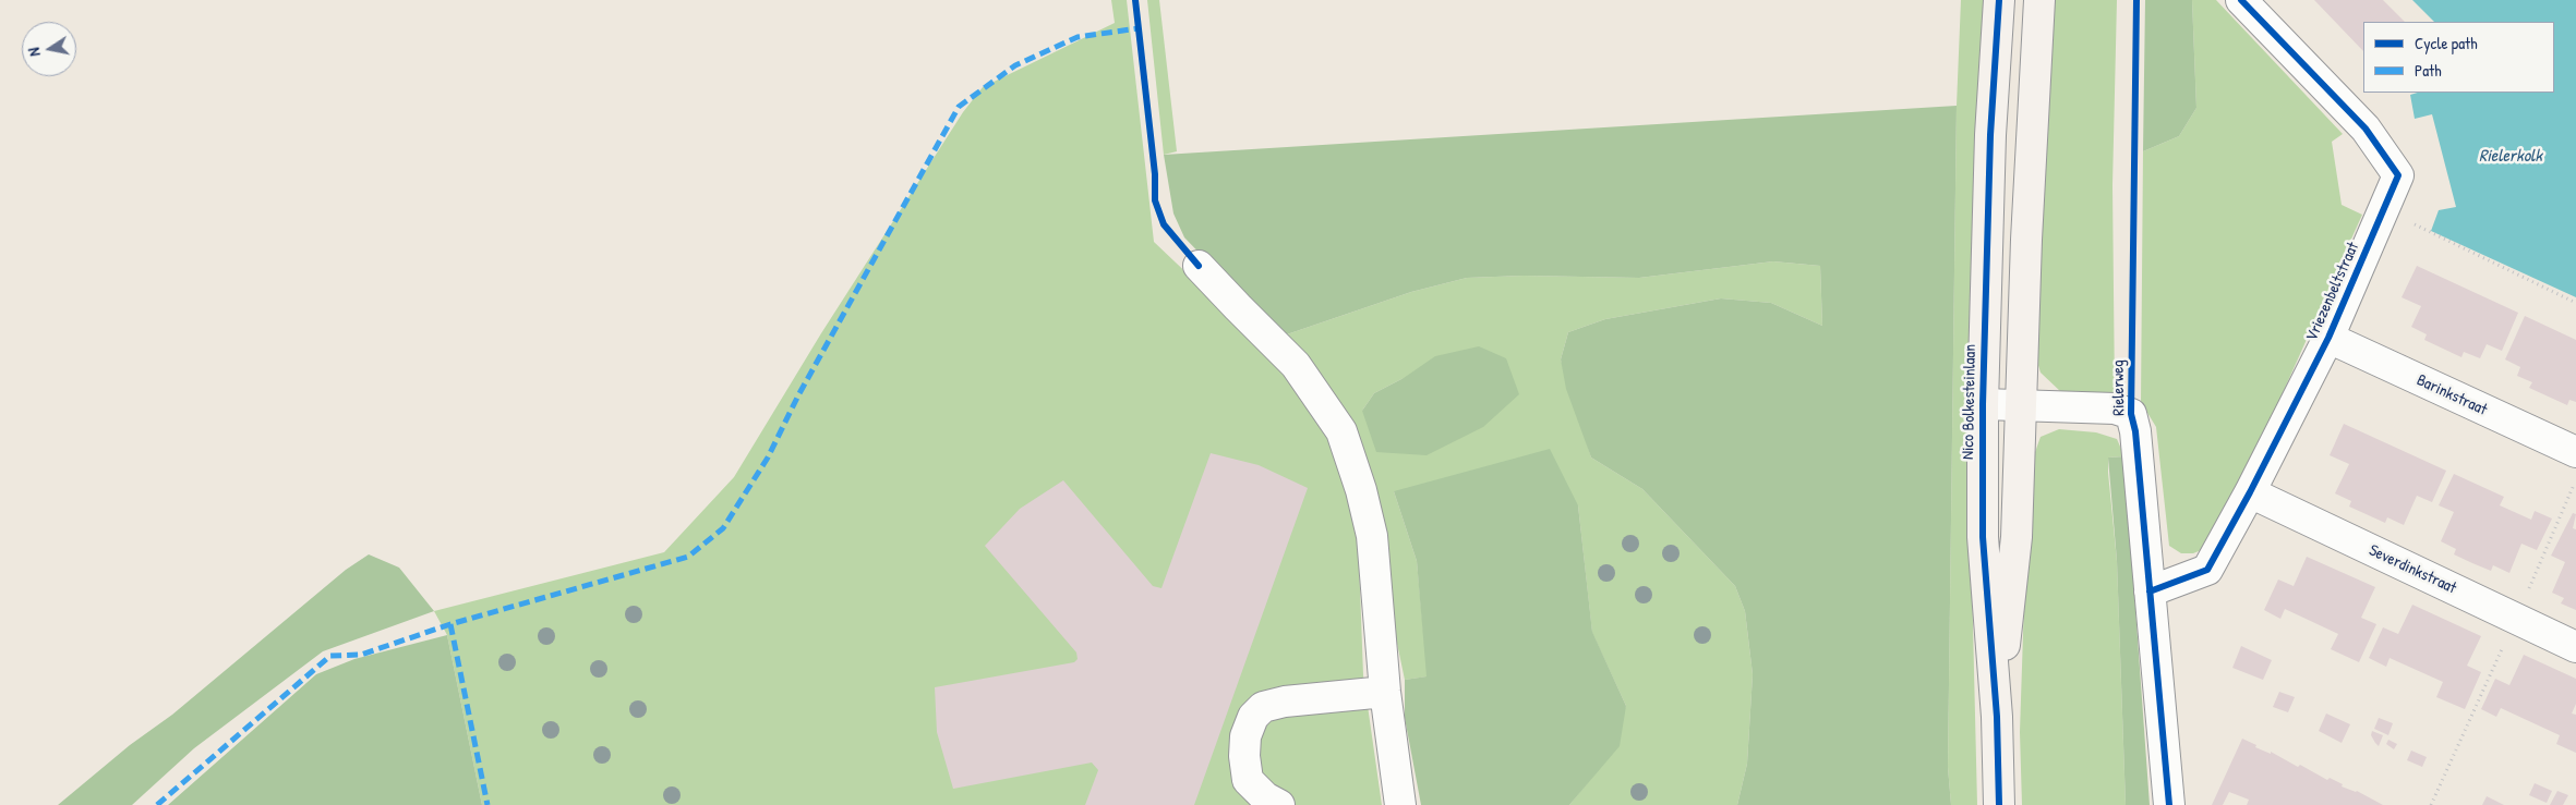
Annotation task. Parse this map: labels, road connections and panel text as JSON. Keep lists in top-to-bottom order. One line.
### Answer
{"streets":{"street":["Vriezenbeltstraat","Rielerweg","Barinkstraat","Nico Bolkesteinlaan","Severdinkstraat"]},"crossings":[["Vriezenbeltstraat","Rielerweg"],["Vriezenbeltstraat","Barinkstraat"],["Vriezenbeltstraat","Severdinkstraat"],["Rielerweg","Nico Bolkesteinlaan"]],"water":["Rielerkolk"],"legend":["Cycle path","Path"],"north":"left"}
